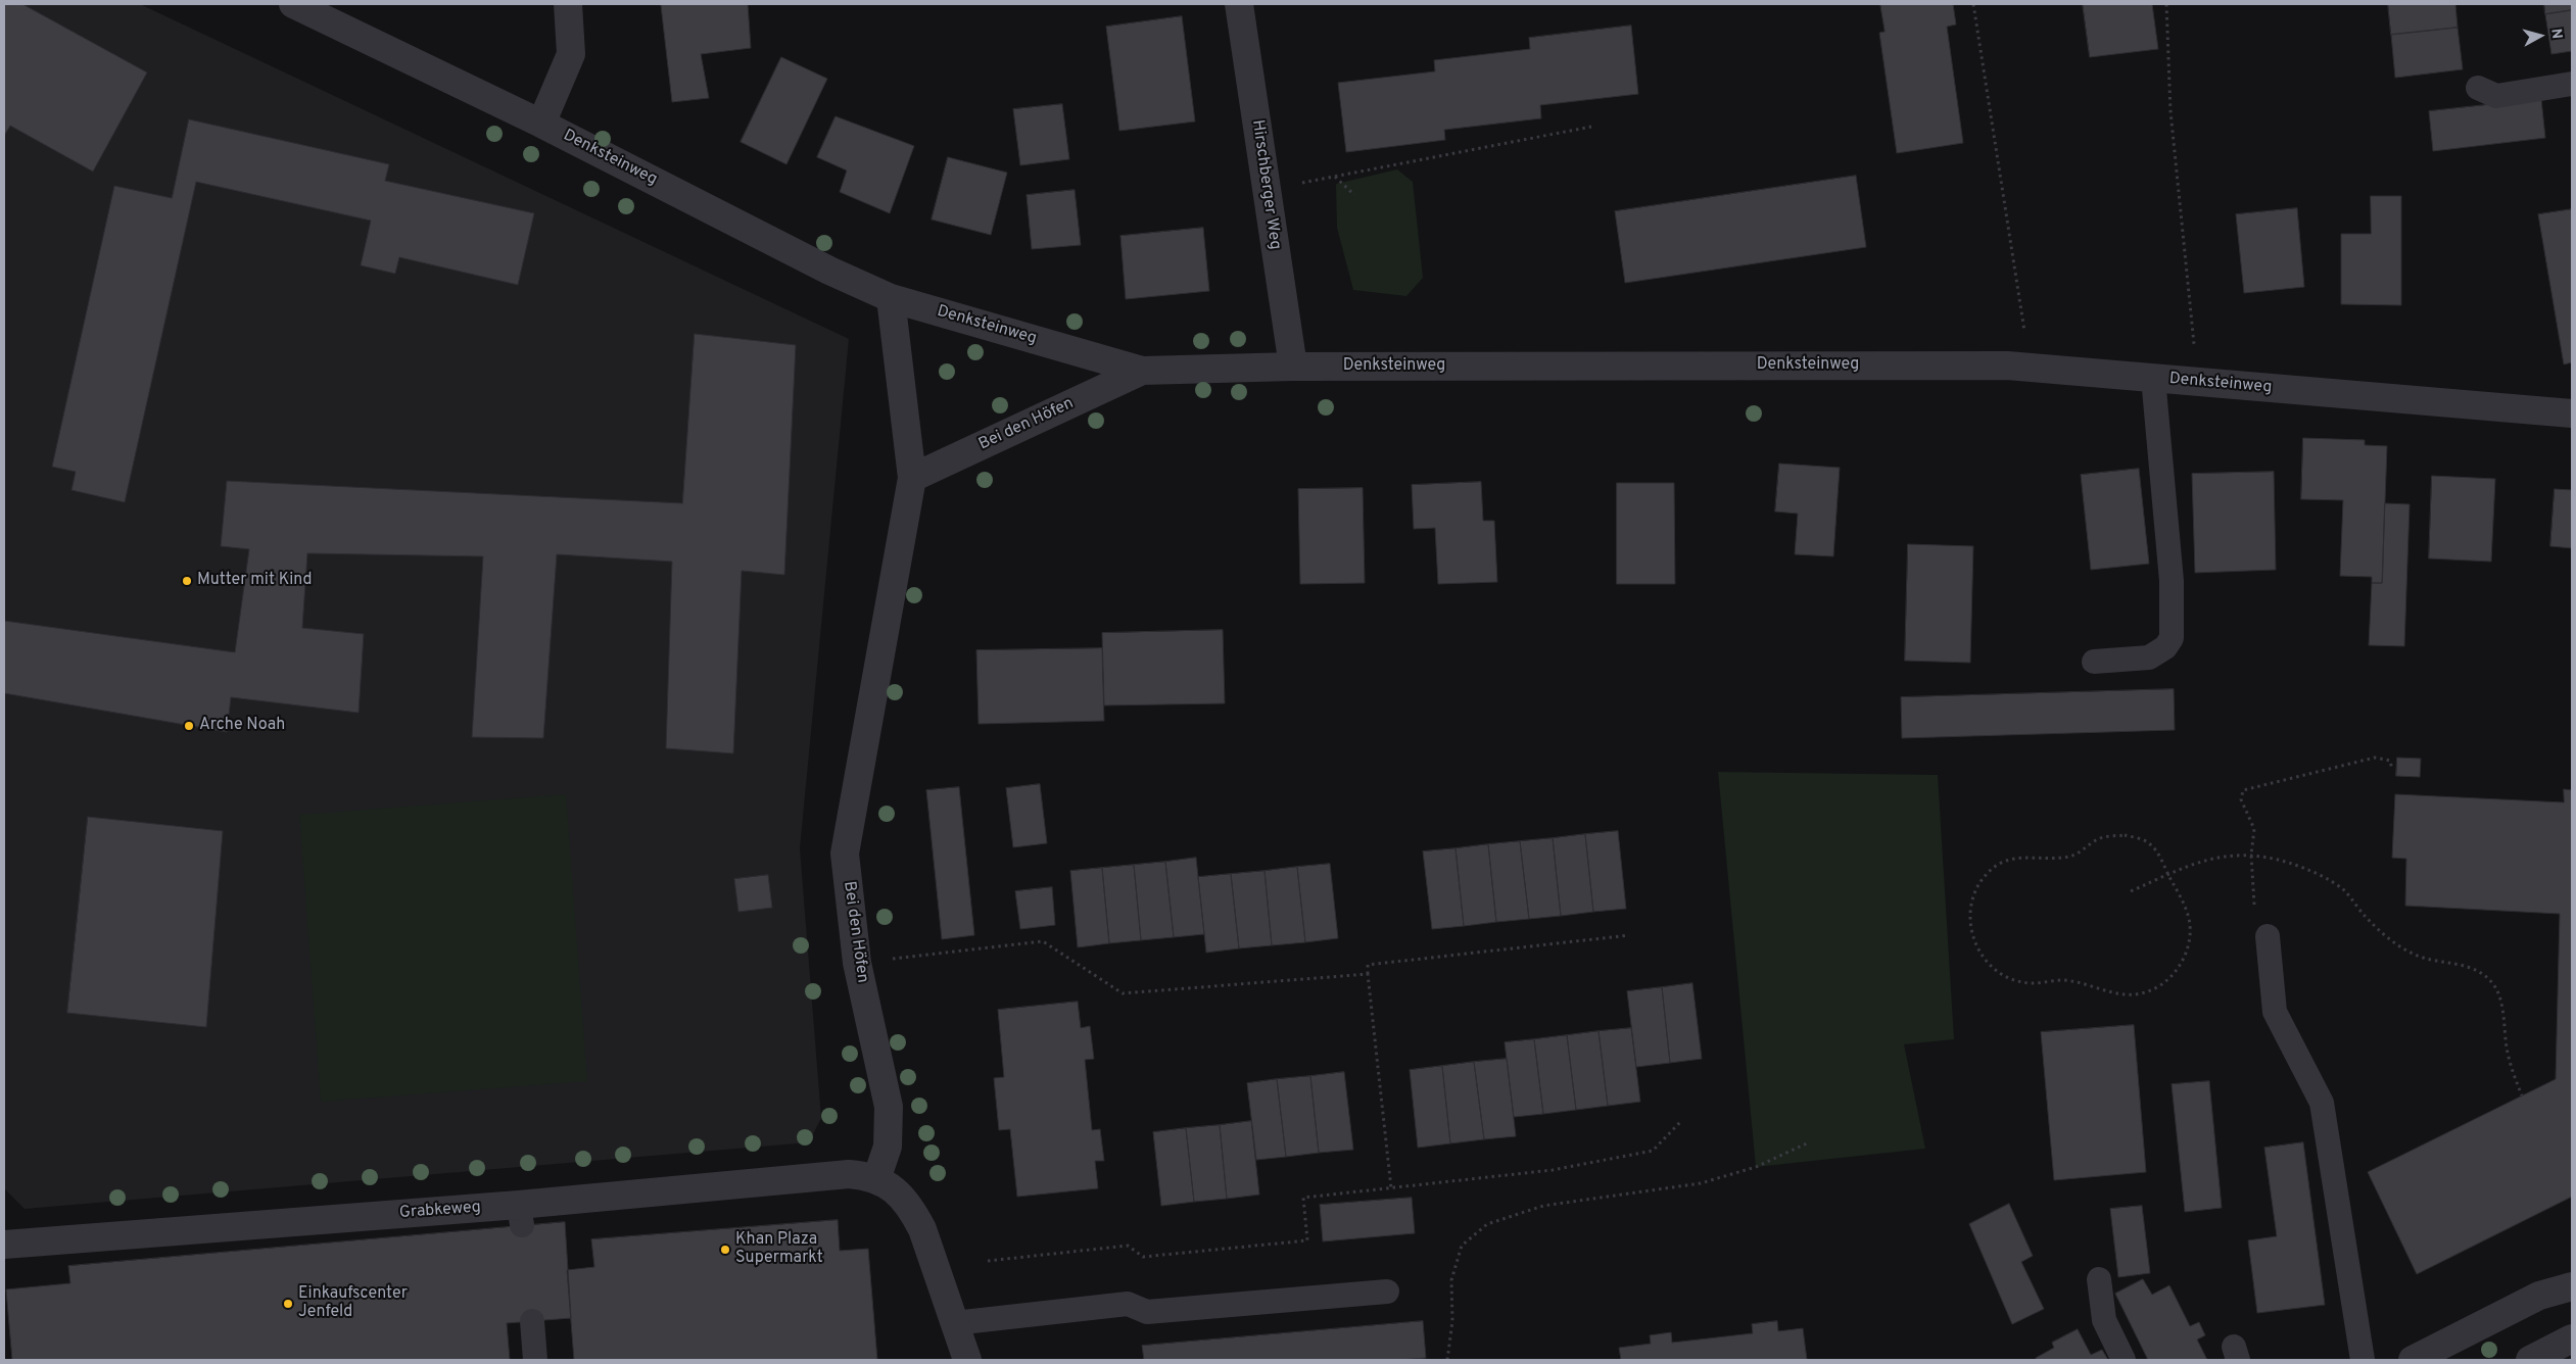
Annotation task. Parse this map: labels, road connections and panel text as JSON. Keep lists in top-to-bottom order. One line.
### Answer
{"streets":{"street":["Denksteinweg","Hirschberger Weg","Bei den Höfen","Grabkeweg"]},"crossings":[["Denksteinweg","Hirschberger Weg"],["Denksteinweg","Bei den Höfen"],["Bei den Höfen","Grabkeweg"]],"places":["Mutter mit Kind","Arche Noah","Khan Plaza Supermarkt","Einkaufscenter Jenfeld"],"north":"right"}
